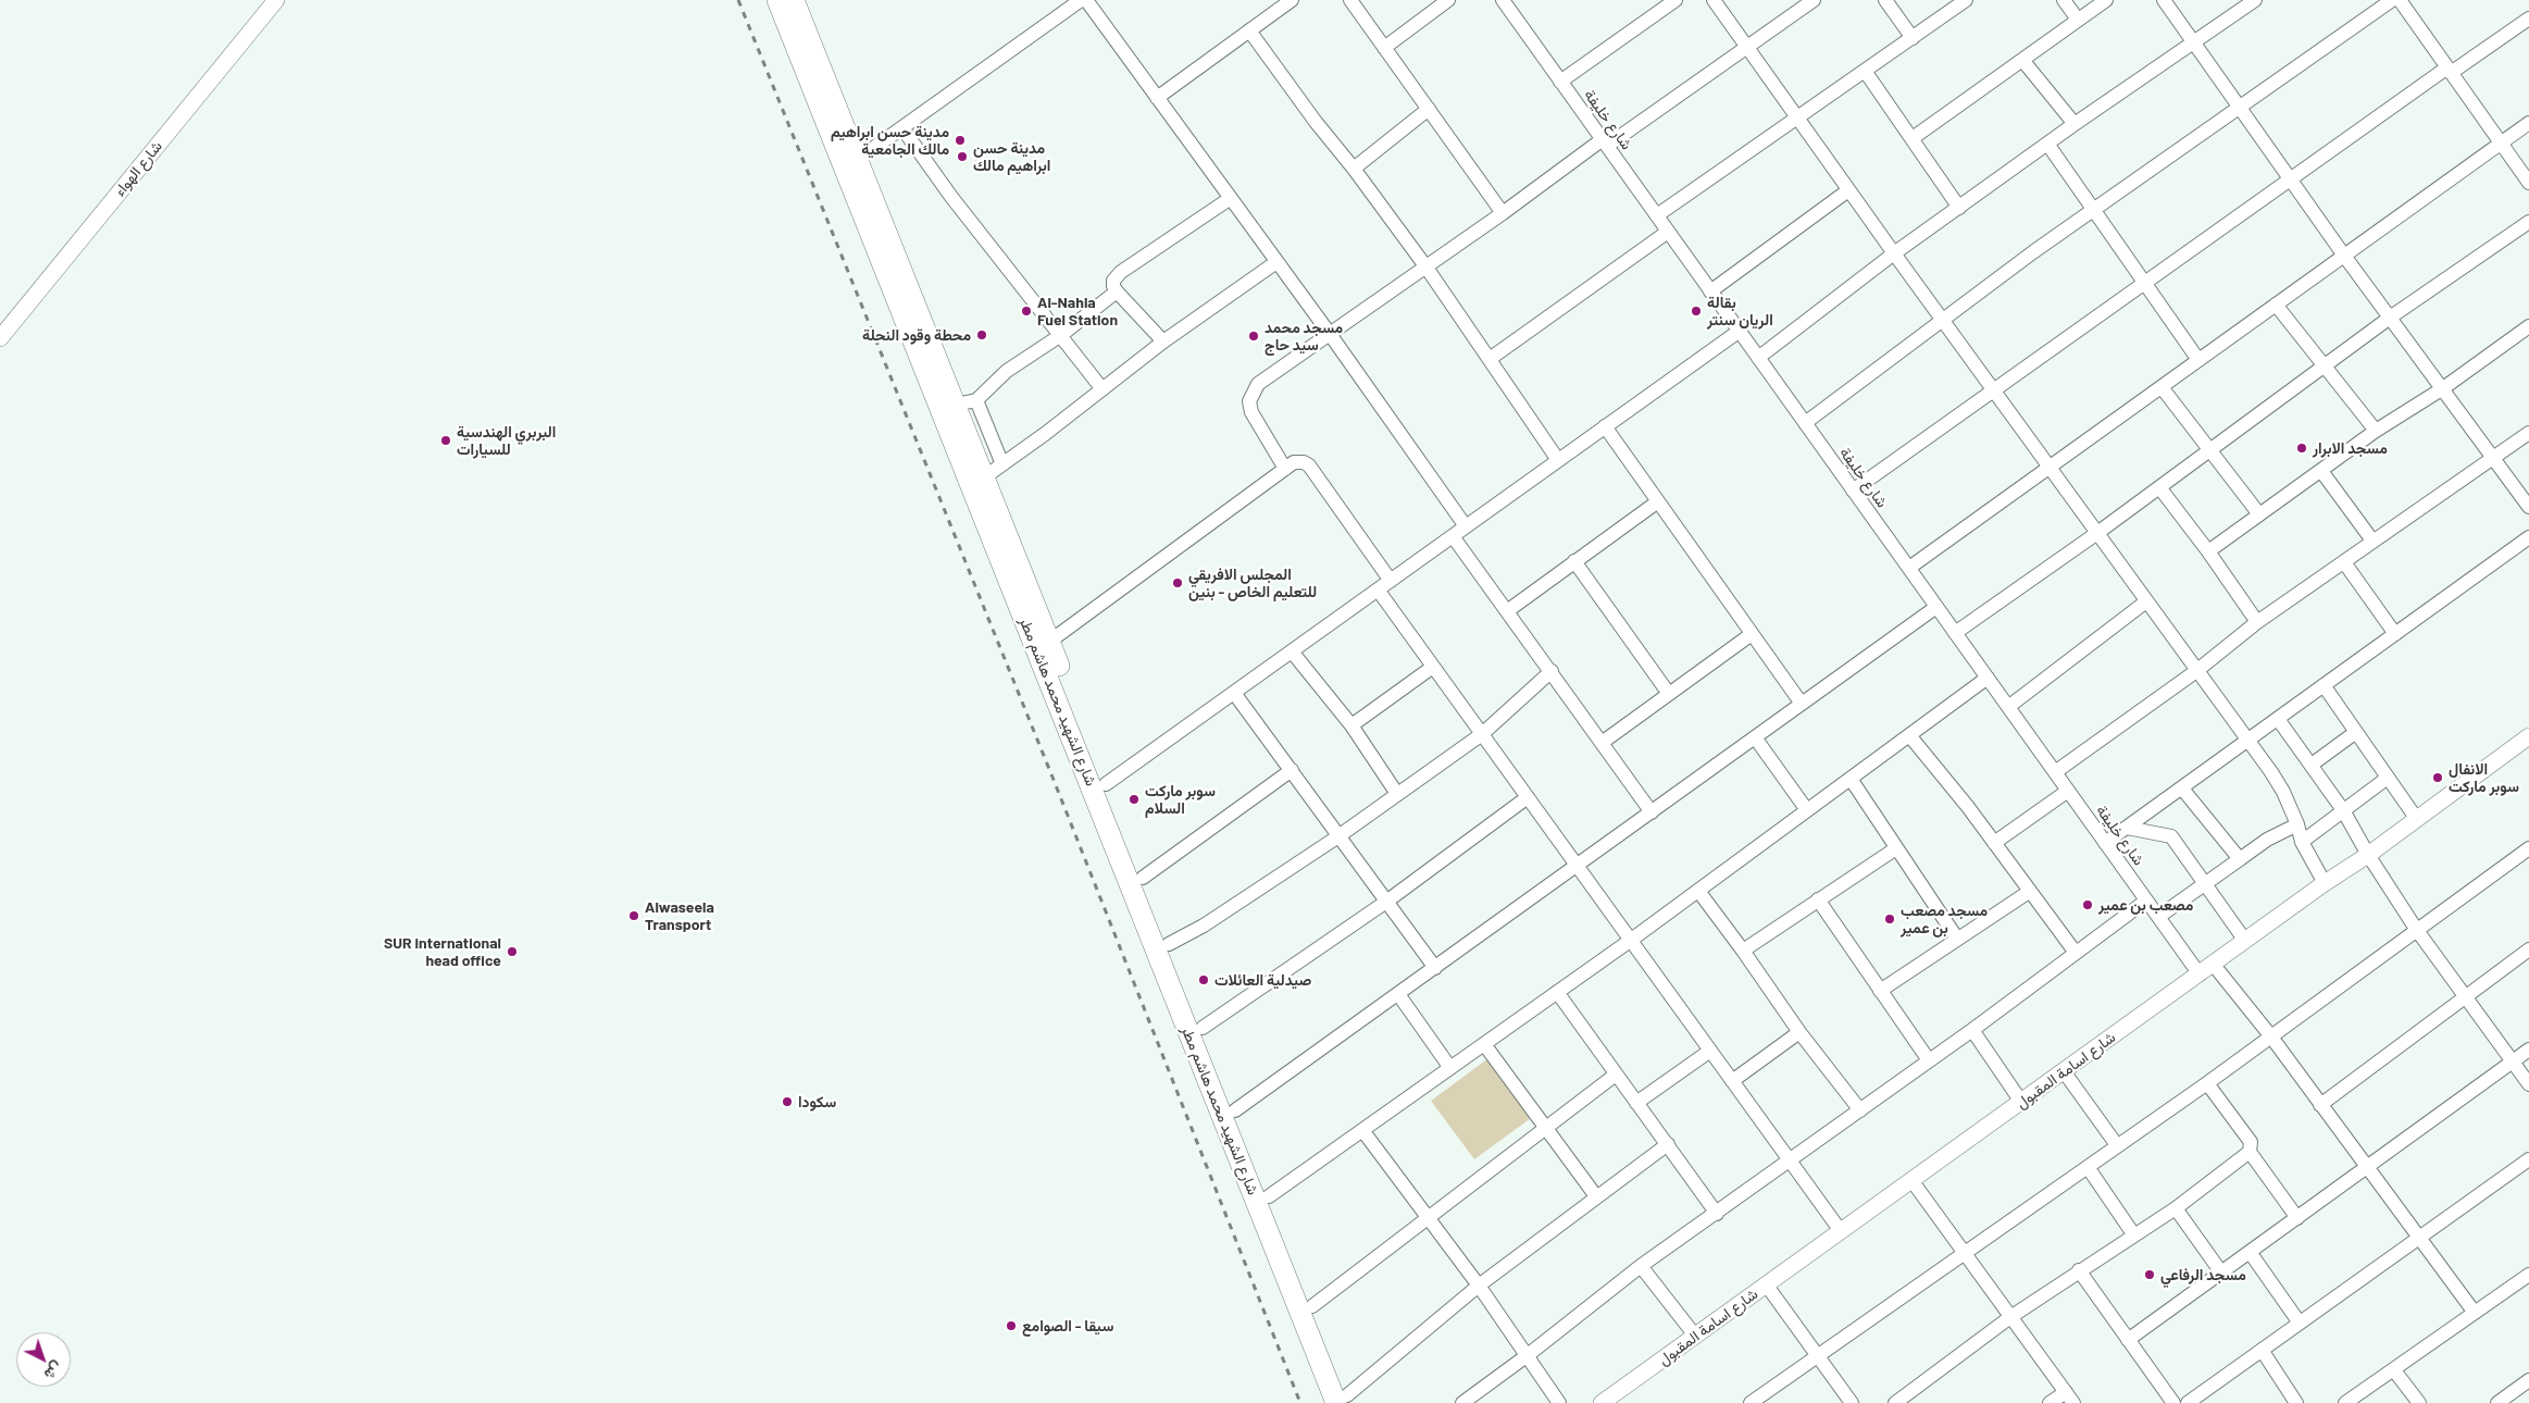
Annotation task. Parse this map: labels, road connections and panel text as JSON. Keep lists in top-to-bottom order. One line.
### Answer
{"streets":{"main road":["شارع الشهيد محمد هاشم مطر"],"street":["شارع خليفة","شارع الهواء","شارع اسامة المقبول"]},"crossings":[["شارع خليفة","شارع اسامة المقبول"]],"places":["مدينة حسن ابراهيم مالك الجامعية","مدينة حسن ابراهيم مالك","Al-Nahla Fuel Station","بقالة الريان سنتر","محطة وقود النحلة","مسجد محمد سيد حاج","البربري الهندسية للسيارات","مسجد الابرار","المجلس الافريقي للتعليم الخاص - بنين","الانفال سوبر ماركت","سوبر ماركت السلام","مصعب بن عمير","Alwaseela Transport","مسجد مصعب بن عمير","SUR international head office","صيدلية العائلات","سكودا","مسجد الرفاعي","سيقا - الصوامع"],"north":"bottom right"}
